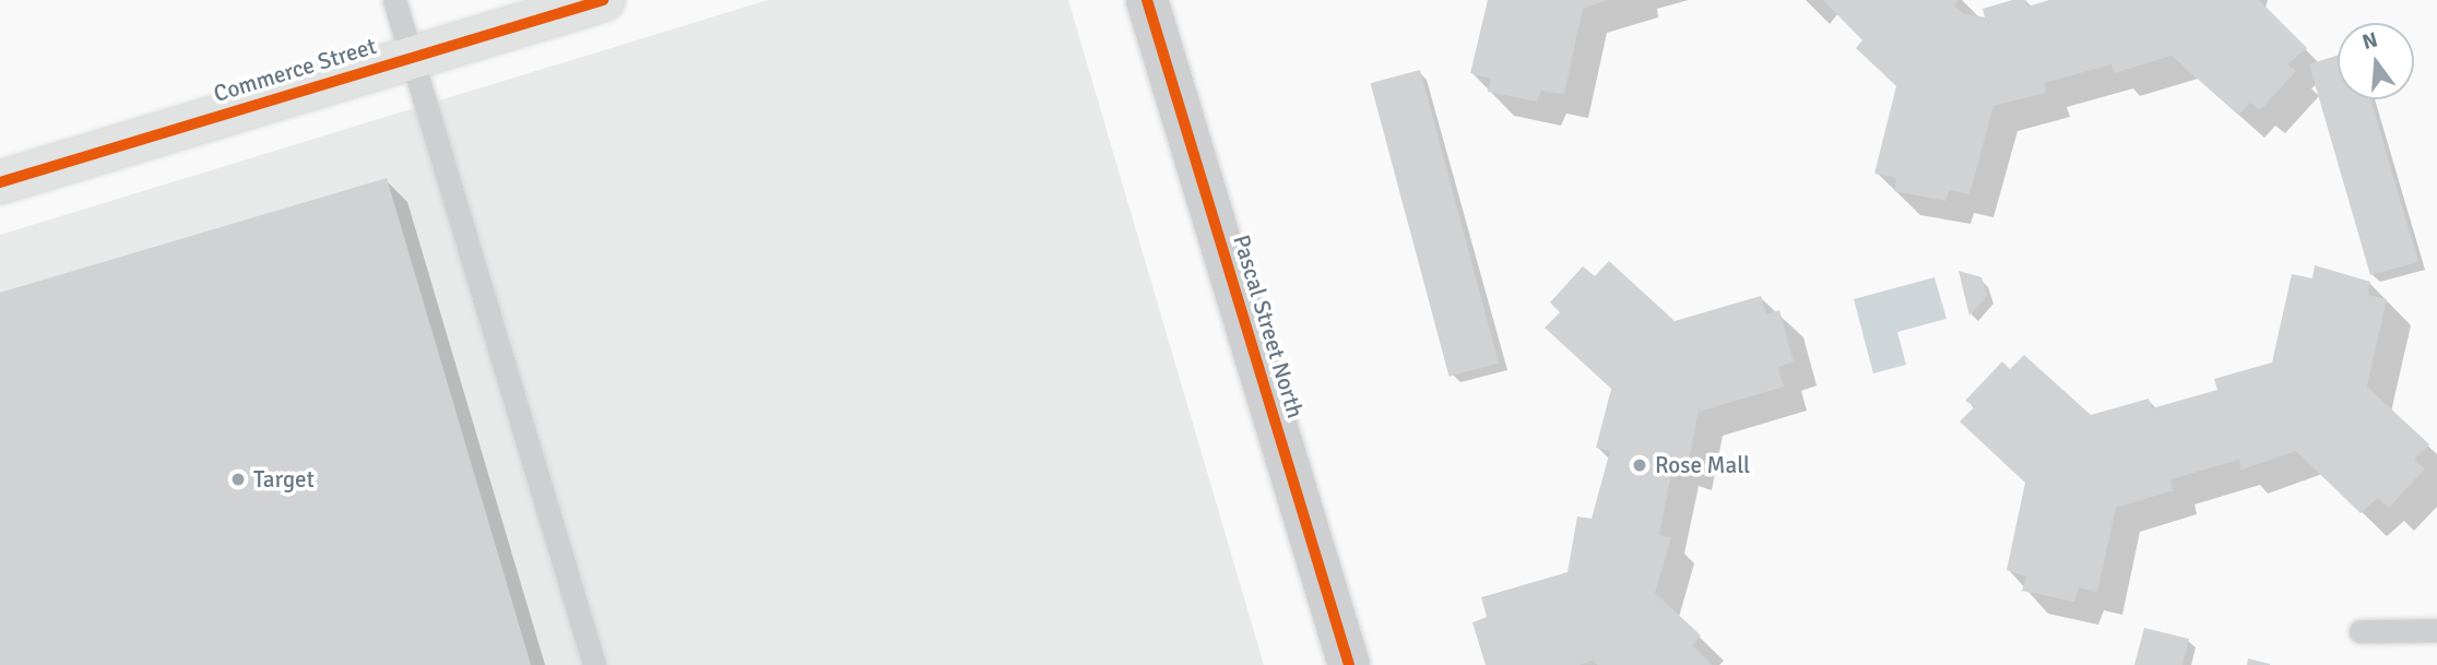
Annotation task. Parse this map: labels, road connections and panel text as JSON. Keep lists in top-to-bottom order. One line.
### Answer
{"streets":{"street":["Commerce Street","Pascal Street North"]},"places":["Rose Mall","Target"],"north":"top"}
